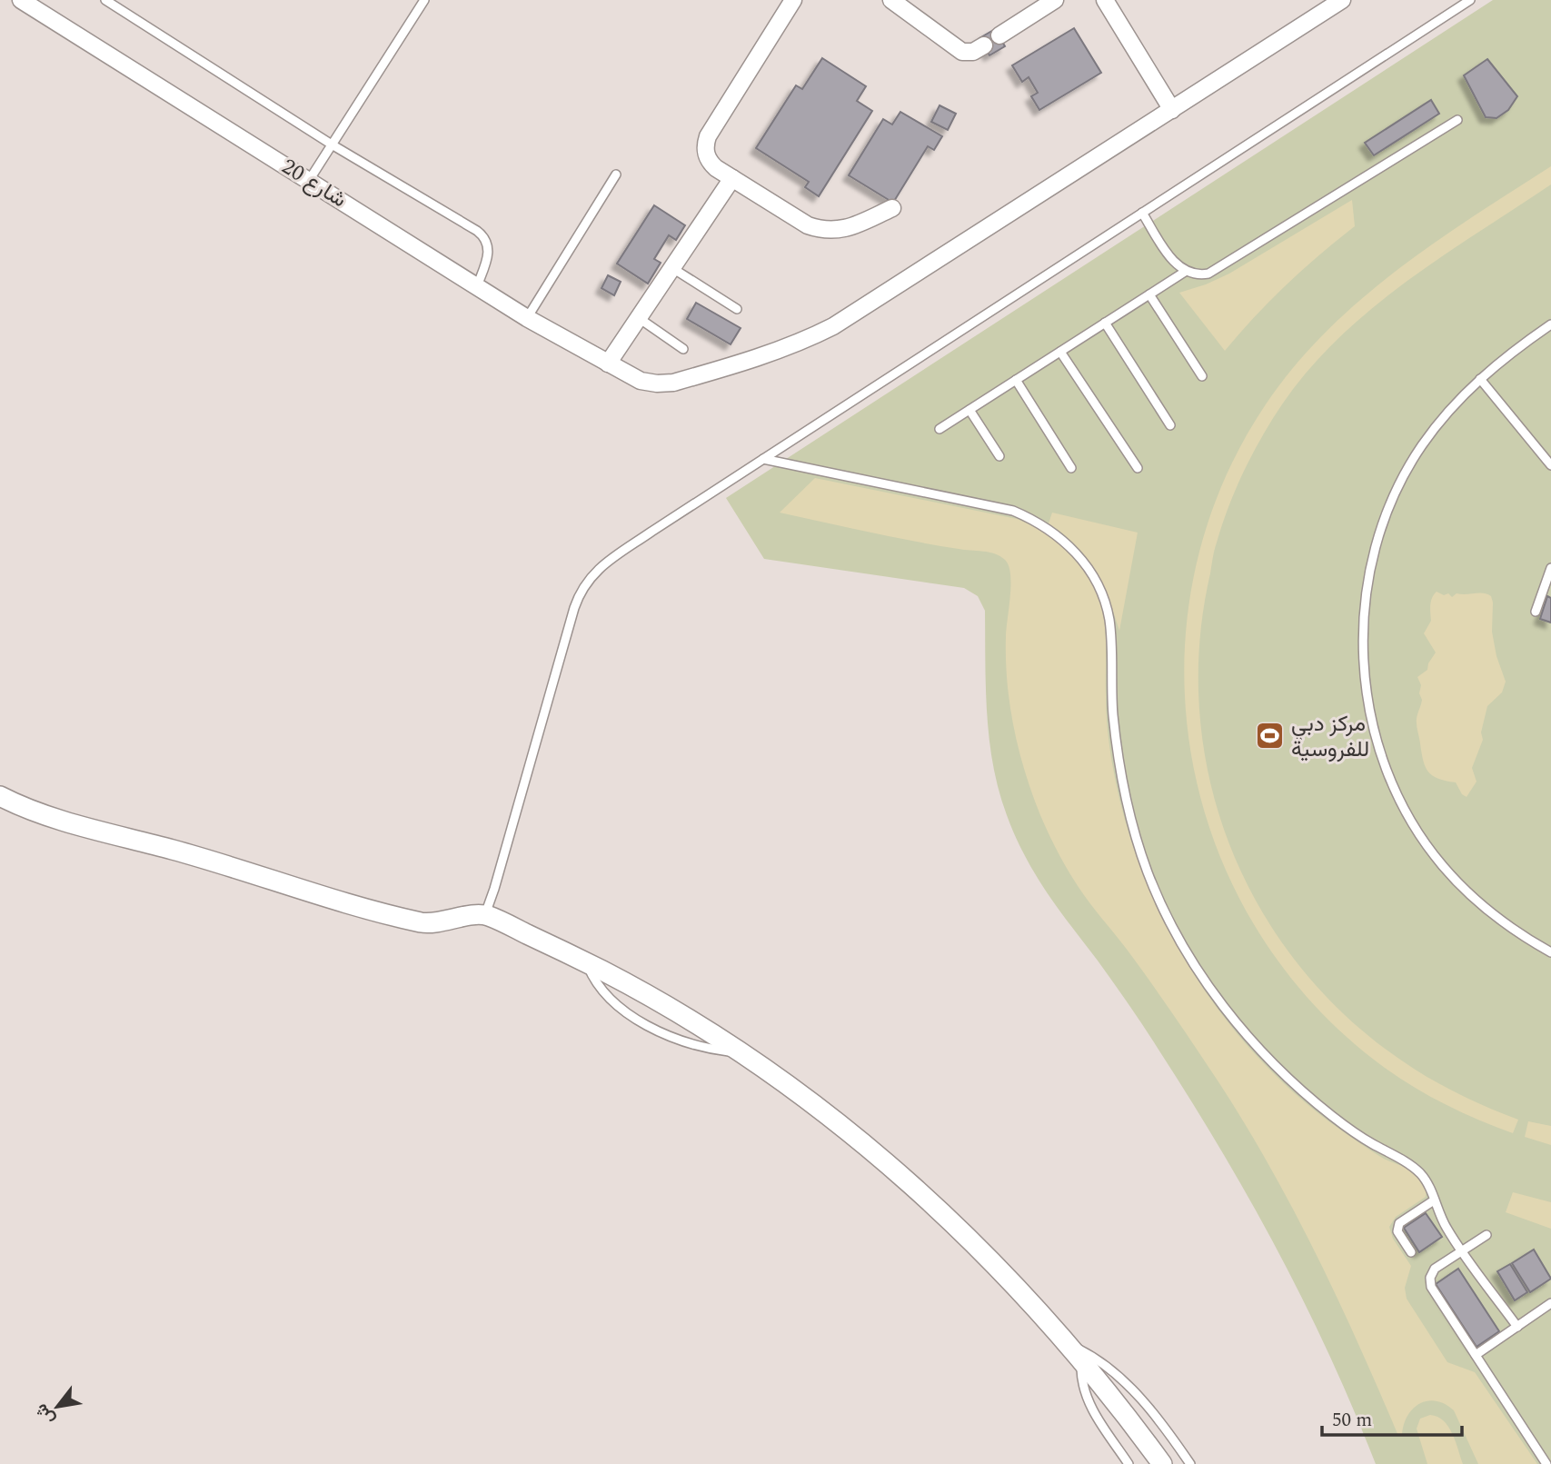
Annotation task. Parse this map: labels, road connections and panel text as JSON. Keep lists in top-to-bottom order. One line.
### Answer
{"streets":{"street":["شارع 20"]},"places":{"sports":["مركز دبي للفروسية"]},"scale_bar":"50 m","north":"bottom left"}
